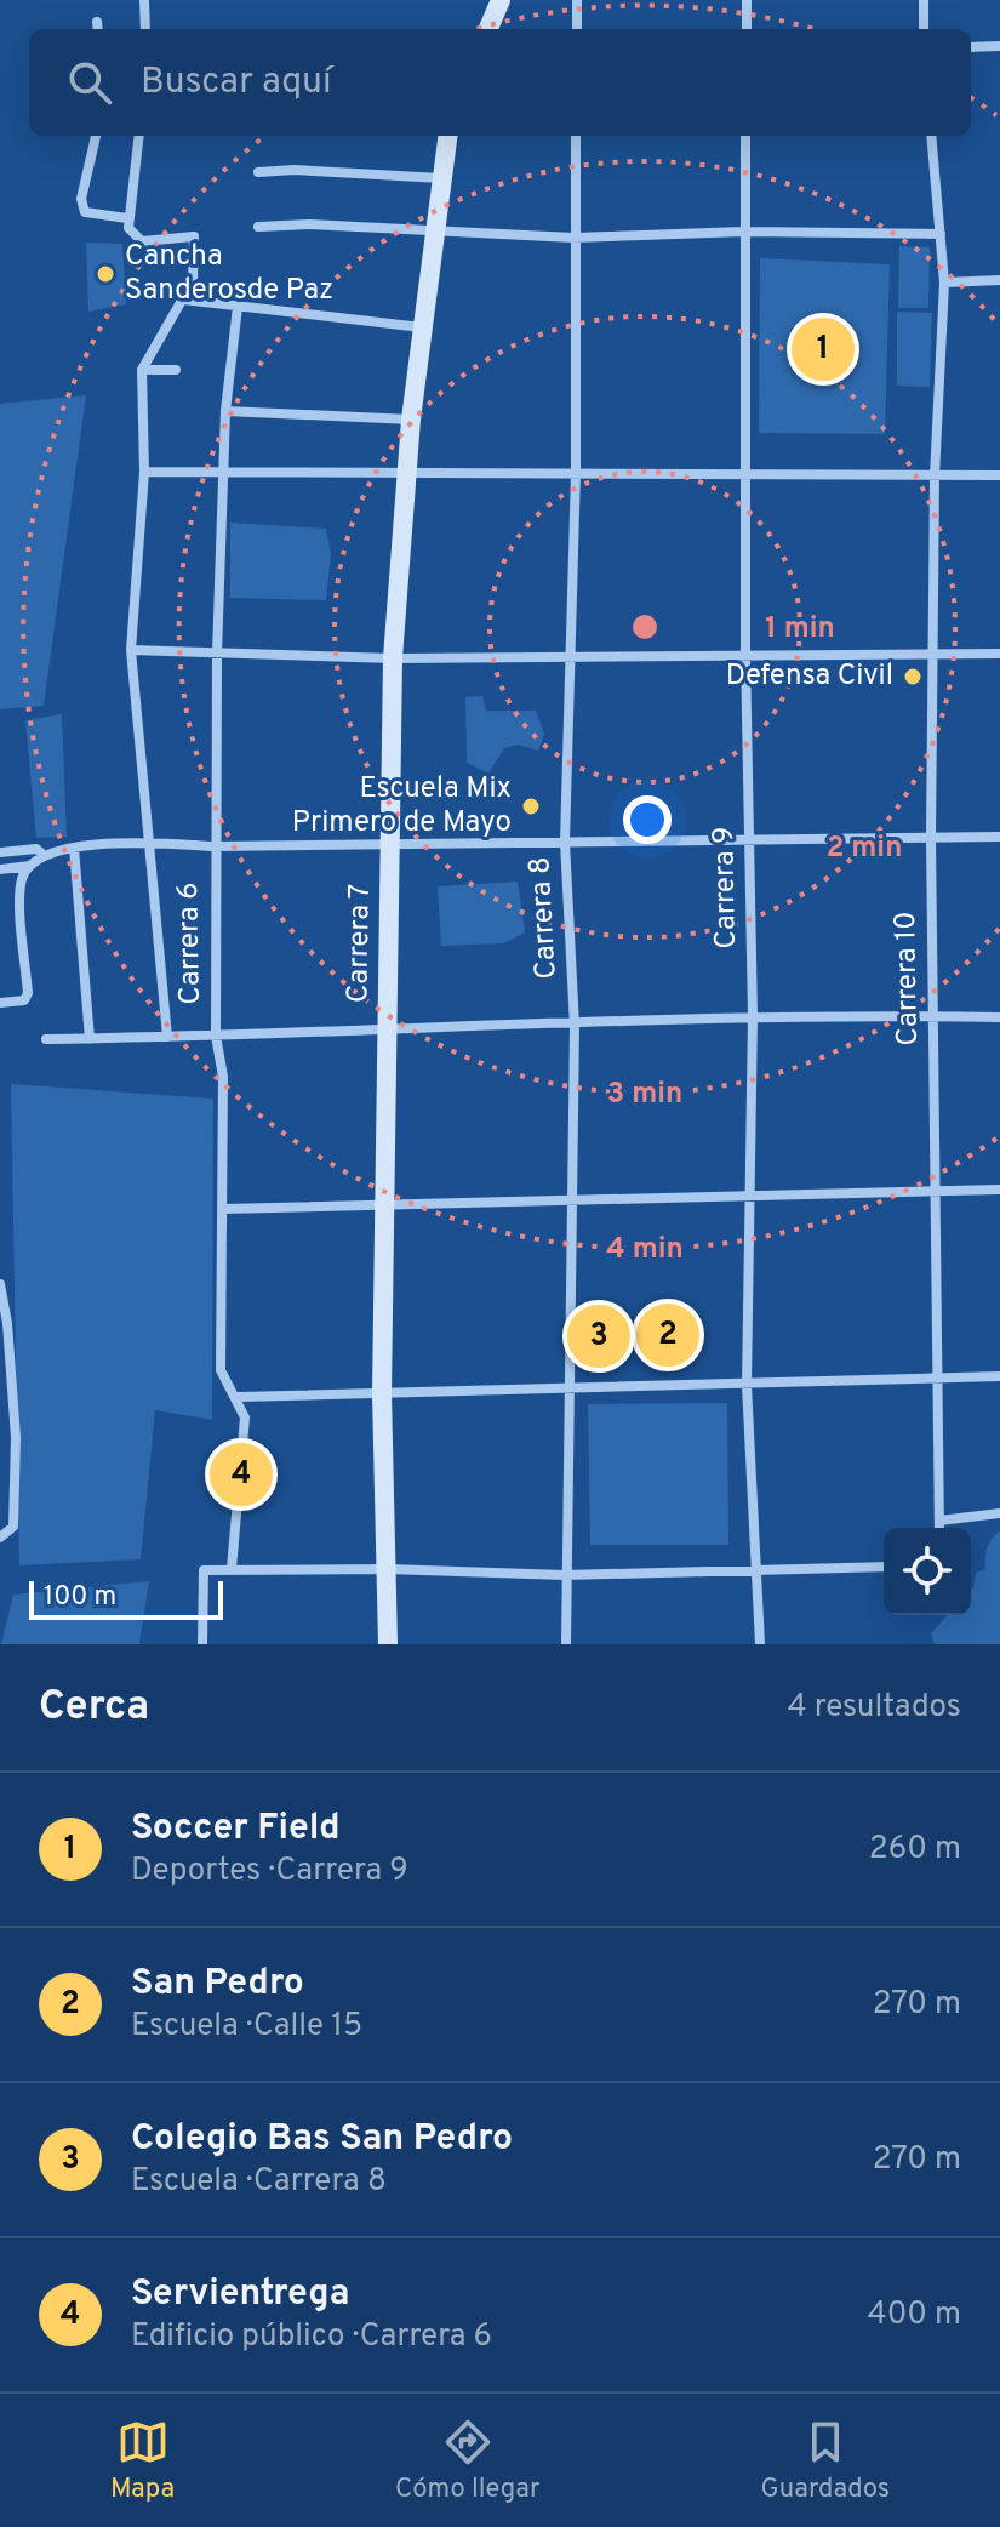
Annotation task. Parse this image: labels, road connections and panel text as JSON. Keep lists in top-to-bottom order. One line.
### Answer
{"streets":{"street":["Carrera 9","Carrera 8","Carrera 6","Carrera 7","Carrera 10"]},"places":["Cancha Sanderosde Paz","Defensa Civil","Escuela Mix Primero de Mayo"],"scale_bar":"100 m","page":{"search":"Buscar aquí","pins":["1","2","3","4"],"scale":"100 m","heading":["Cerca","4 resultados"],"list":[{"mark":"1","name":"Soccer Field","note":"Deportes · Carrera 9","value":"260 m"},{"mark":"2","name":"San Pedro","note":"Escuela · Calle 15","value":"270 m"},{"mark":"3","name":"Colegio Bas San Pedro","note":"Escuela · Carrera 8","value":"270 m"},{"mark":"4","name":"Servientrega","note":"Edificio público · Carrera 6","value":"400 m"}],"nav":["Mapa","Cómo llegar","Guardados"]},"rings":["1 min","2 min","3 min","4 min"]}
